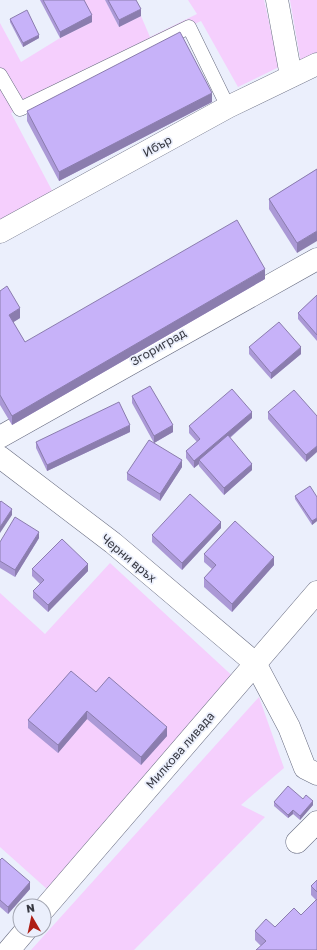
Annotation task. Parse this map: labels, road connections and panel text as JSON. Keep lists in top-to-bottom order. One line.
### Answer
{"streets":{"street":["Ибър","Згориград","Черни връх","Милкова ливада"]},"crossings":[["Черни връх","Милкова ливада"]],"north":"top"}
